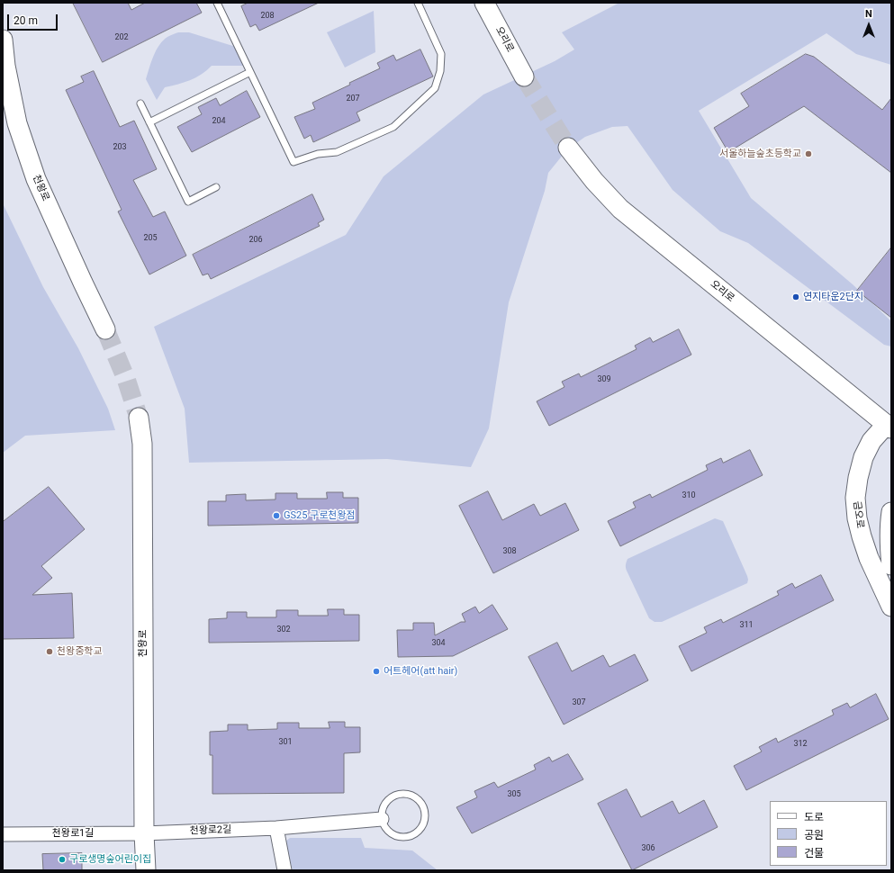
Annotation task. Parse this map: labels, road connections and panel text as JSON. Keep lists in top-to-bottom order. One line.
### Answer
{"streets":{"street":["오리로","천왕로","금오로","천왕로2길","천왕로1길"]},"crossings":[["오리로","금오로"],["천왕로","천왕로2길"],["천왕로","천왕로1길"],["천왕로2길","천왕로1길"]],"places":["서울하늘숲초등학교","연지타운2단지","GS25 구로천왕점","천왕중학교","어트헤어(att hair)","구로생명숲어린이집"],"house_numbers":["208","202","207","204","203","205","206","309","310","308","311","302","304","307","301","312","305","306"],"legend":["도로","공원","건물"],"scale_bar":"20 m","north":"top"}
